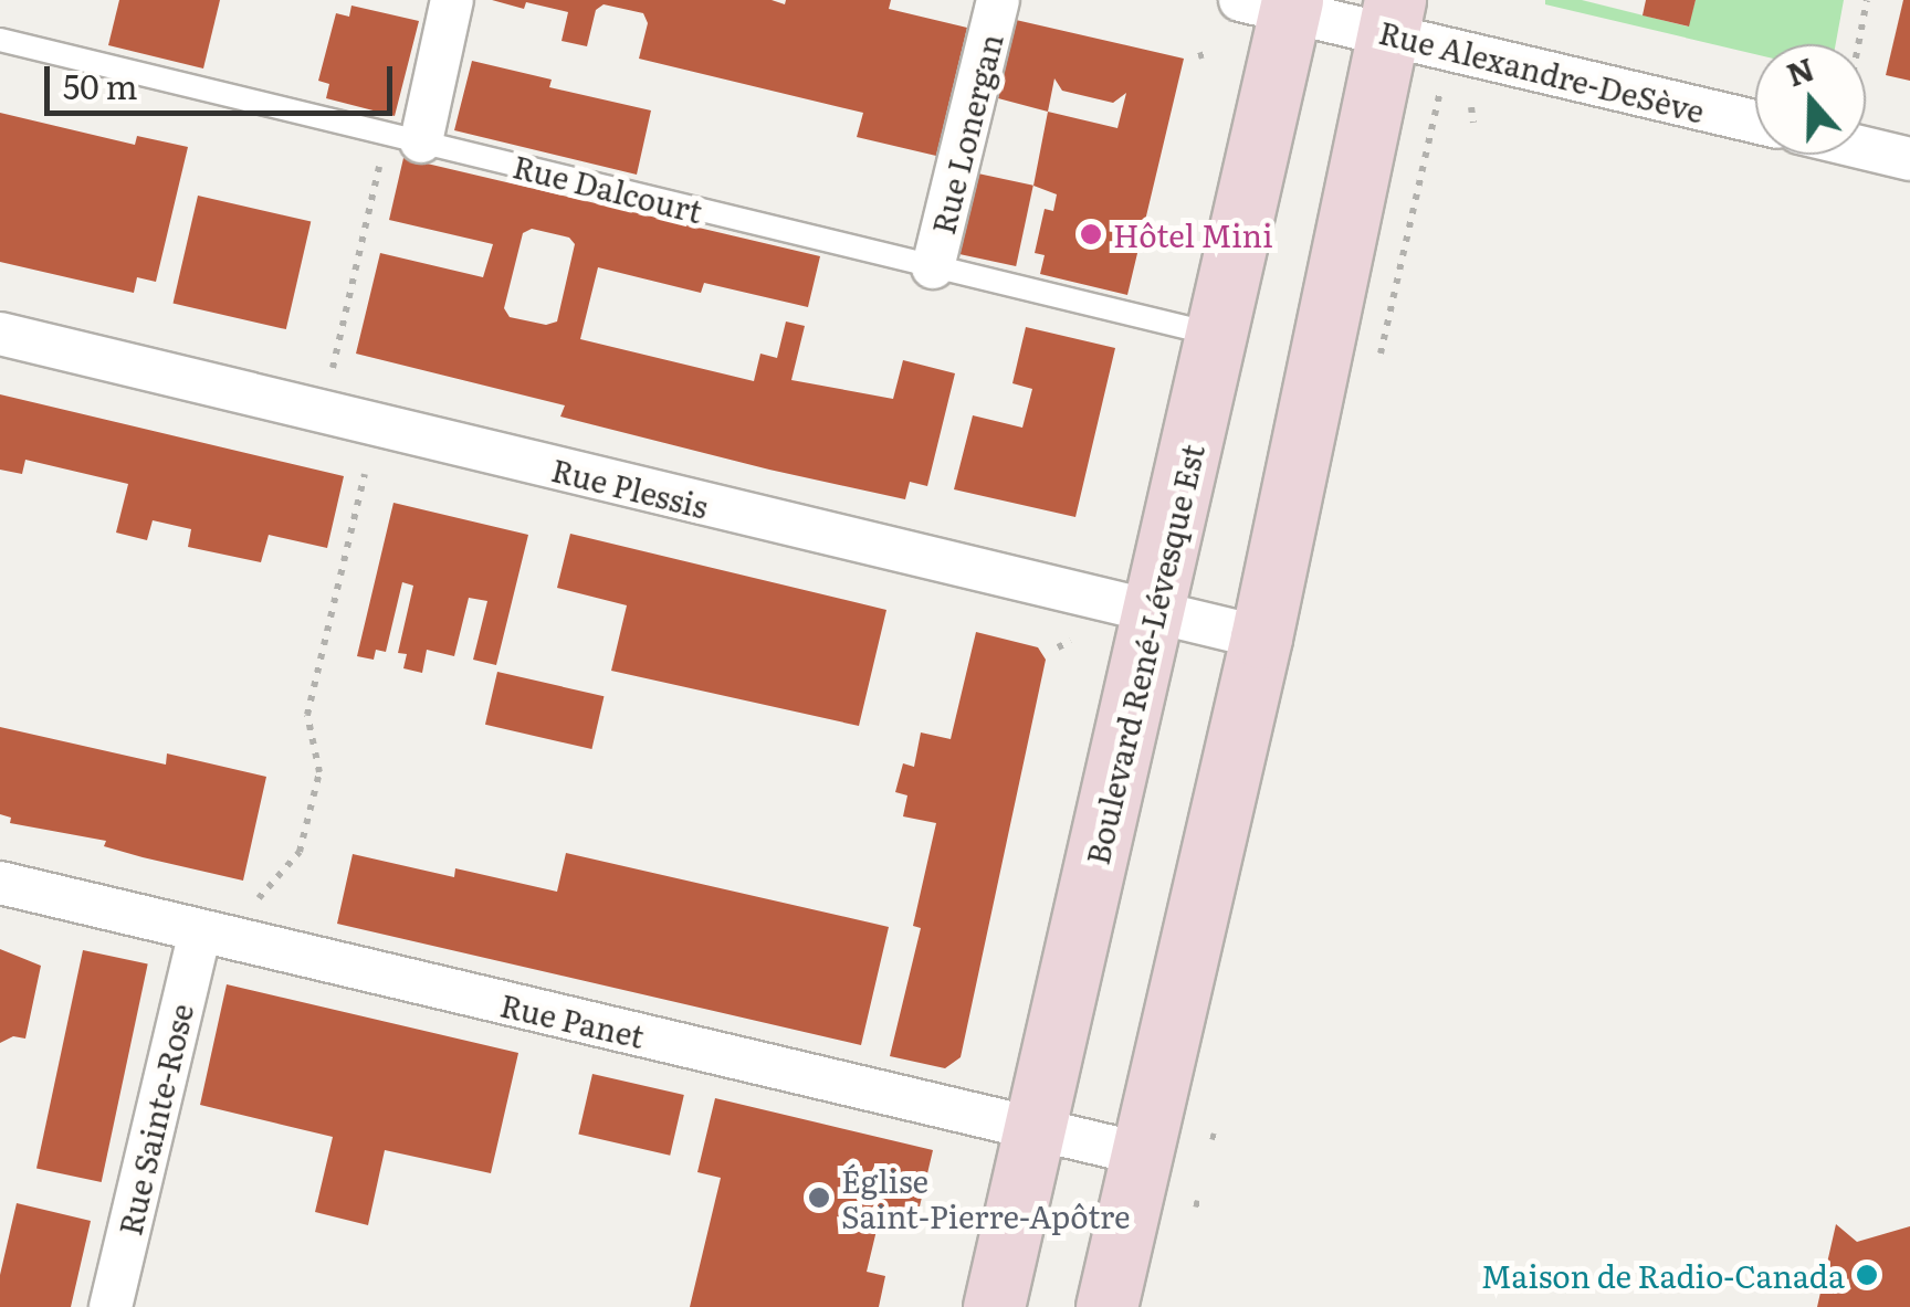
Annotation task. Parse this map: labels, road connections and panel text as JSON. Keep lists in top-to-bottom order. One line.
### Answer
{"streets":{"main road":["Boulevard René-Lévesque Est"],"street":["Rue Alexandre-DeSève","Rue Lonergan","Rue Plessis","Rue Panet","Rue Sainte-Rose"],"lane":["Rue Dalcourt"]},"crossings":[["Rue Alexandre-DeSève","Boulevard René-Lévesque Est"],["Rue Lonergan","Rue Dalcourt"],["Rue Dalcourt","Boulevard René-Lévesque Est"],["Rue Plessis","Boulevard René-Lévesque Est"],["Boulevard René-Lévesque Est","Rue Panet"],["Rue Panet","Rue Sainte-Rose"]],"places":["Hôtel Mini","Église Saint-Pierre-Apôtre","Maison de Radio-Canada"],"scale_bar":"50 m","north":"top"}
